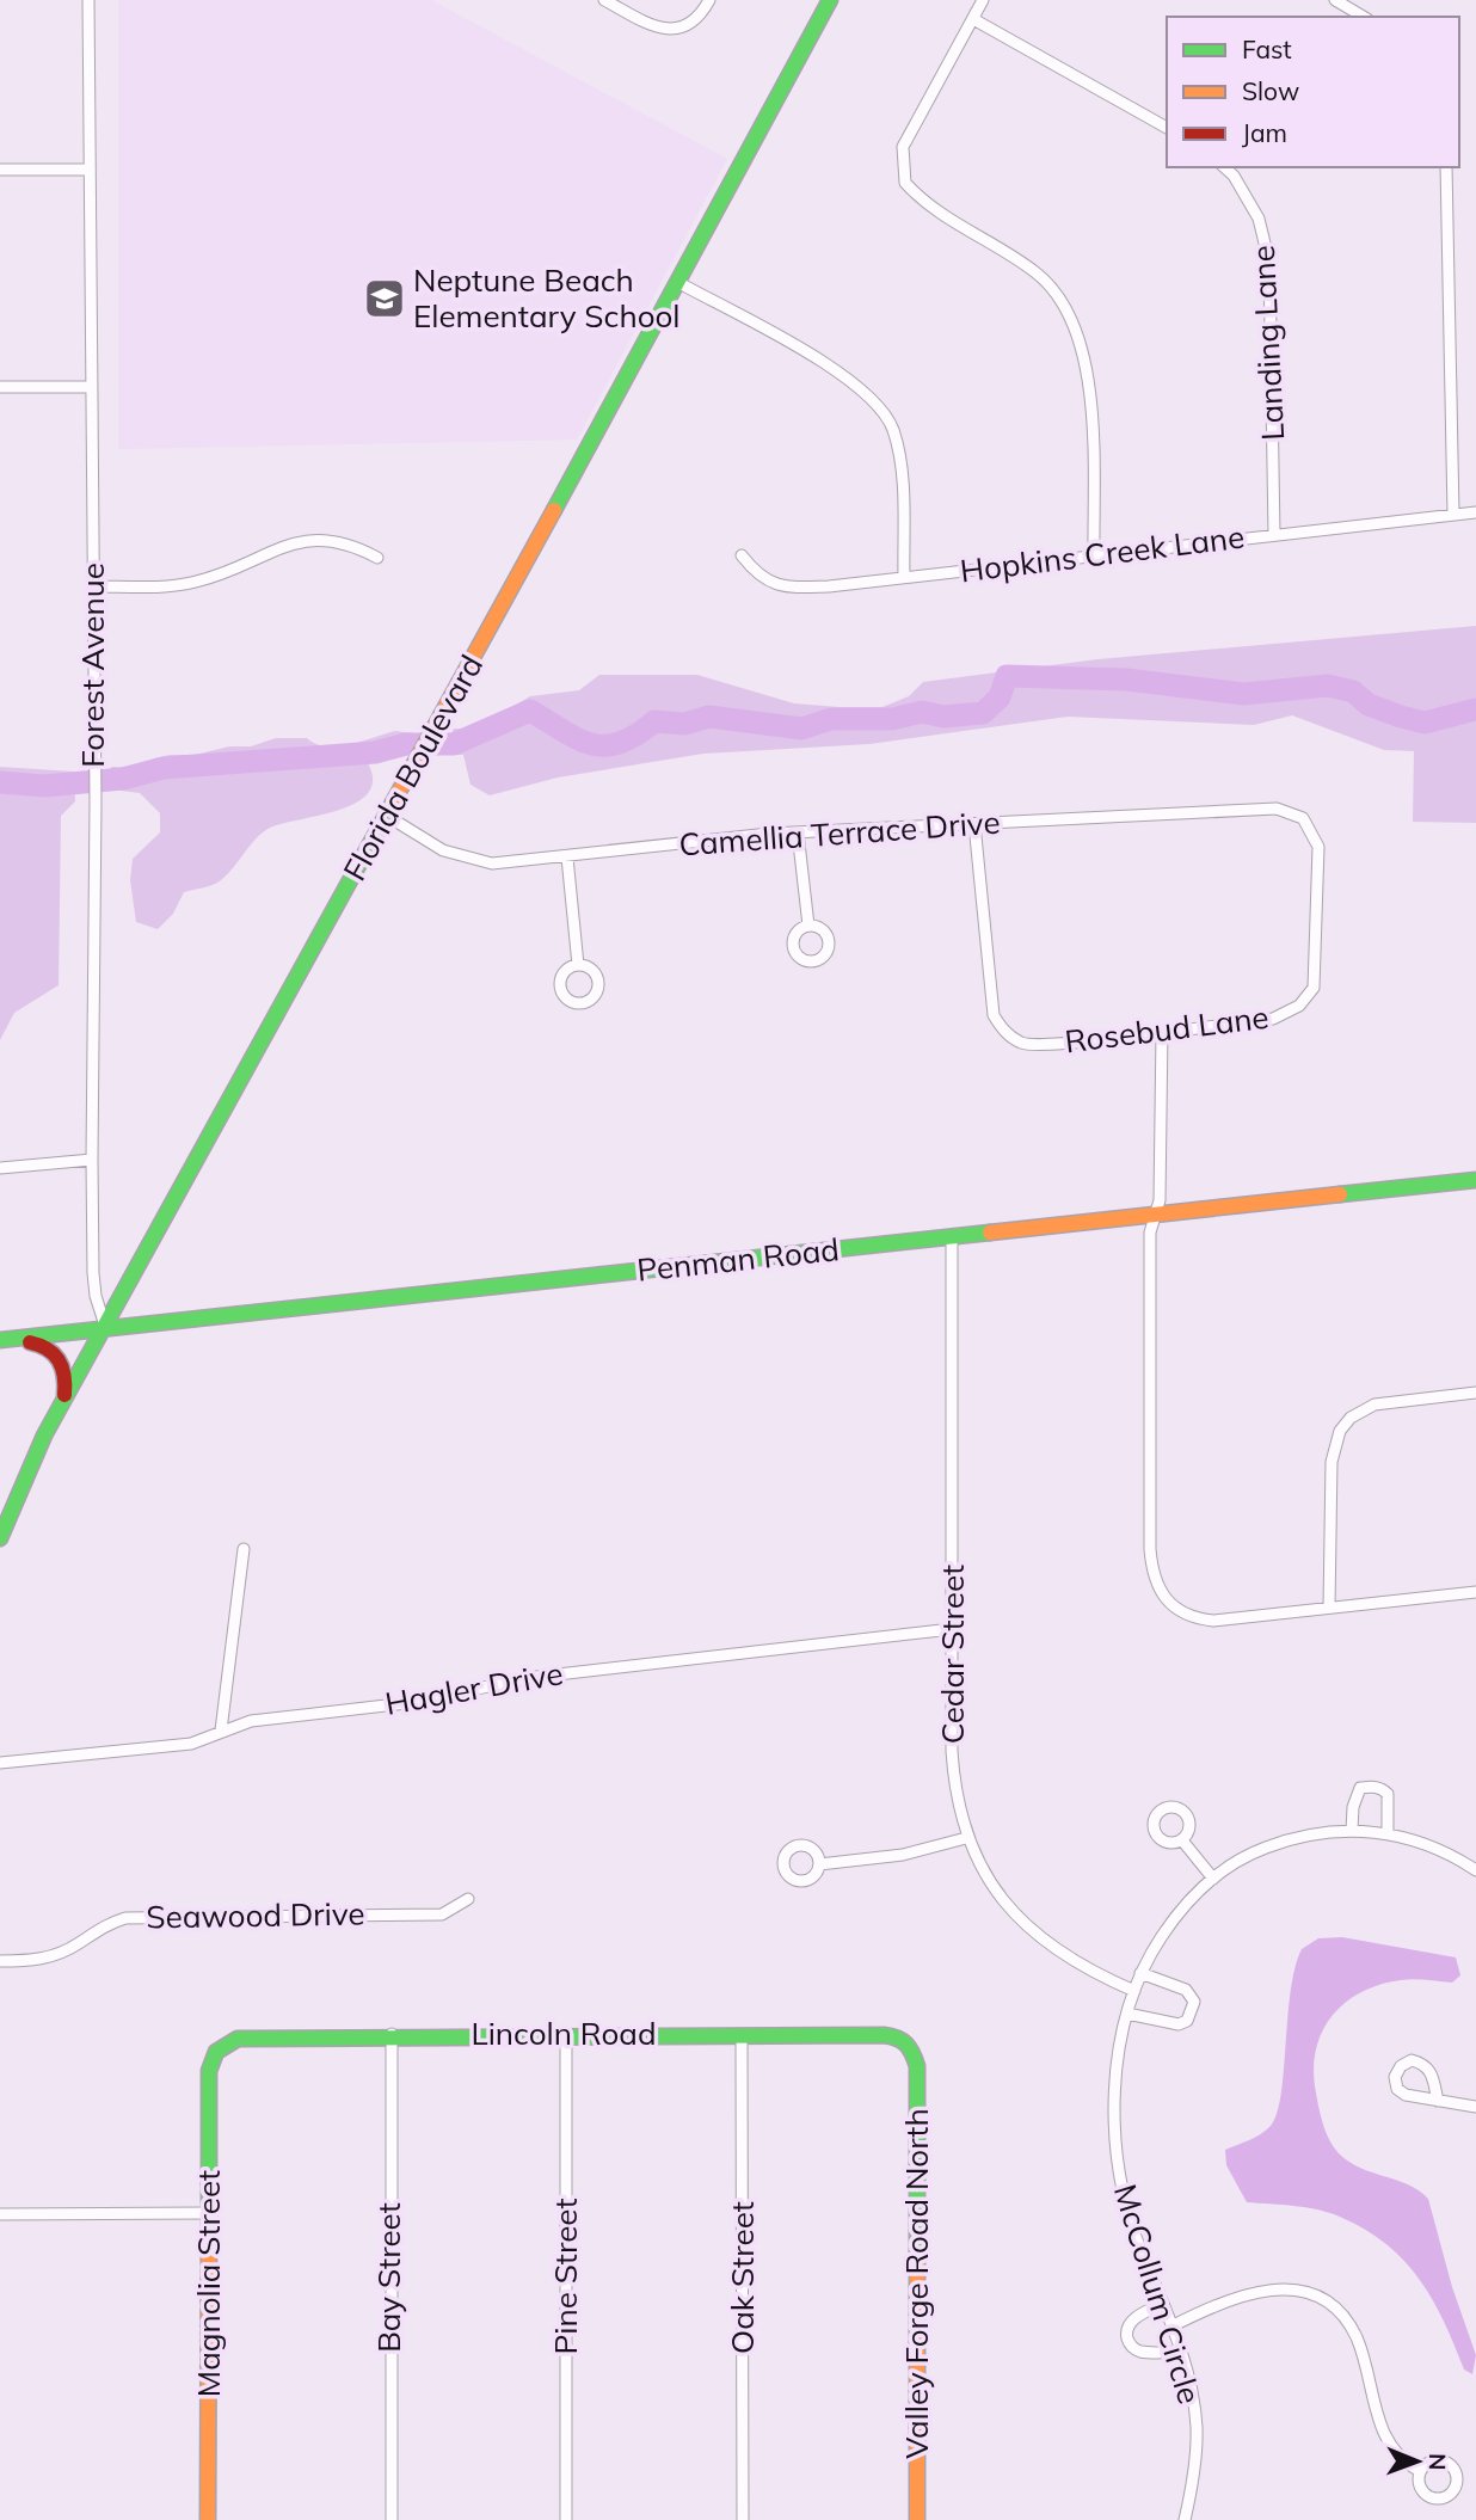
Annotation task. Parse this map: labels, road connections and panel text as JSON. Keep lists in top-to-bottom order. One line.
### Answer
{"streets":{"street":["Landing Lane","Hopkins Creek Lane","Forest Avenue","Florida Boulevard","Camellia Terrace Drive","Rosebud Lane","Penman Road","Cedar Street","Hagler Drive","Seawood Drive","Lincoln Road","Pine Street","Bay Street","Oak Street","Magnolia Street","Valley Forge Road North","McCollum Circle"]},"crossings":[["Landing Lane","Hopkins Creek Lane"],["Forest Avenue","Florida Boulevard"],["Forest Avenue","Penman Road"],["Florida Boulevard","Camellia Terrace Drive"],["Florida Boulevard","Penman Road"],["Camellia Terrace Drive","Rosebud Lane"],["Penman Road","Cedar Street"],["Cedar Street","Hagler Drive"],["Cedar Street","McCollum Circle"],["Lincoln Road","Pine Street"],["Lincoln Road","Bay Street"],["Lincoln Road","Oak Street"],["Lincoln Road","Magnolia Street"],["Lincoln Road","Valley Forge Road North"]],"places":{"school or university":["Neptune Beach Elementary School"]},"legend":["Fast","Slow","Jam"],"north":"right"}
